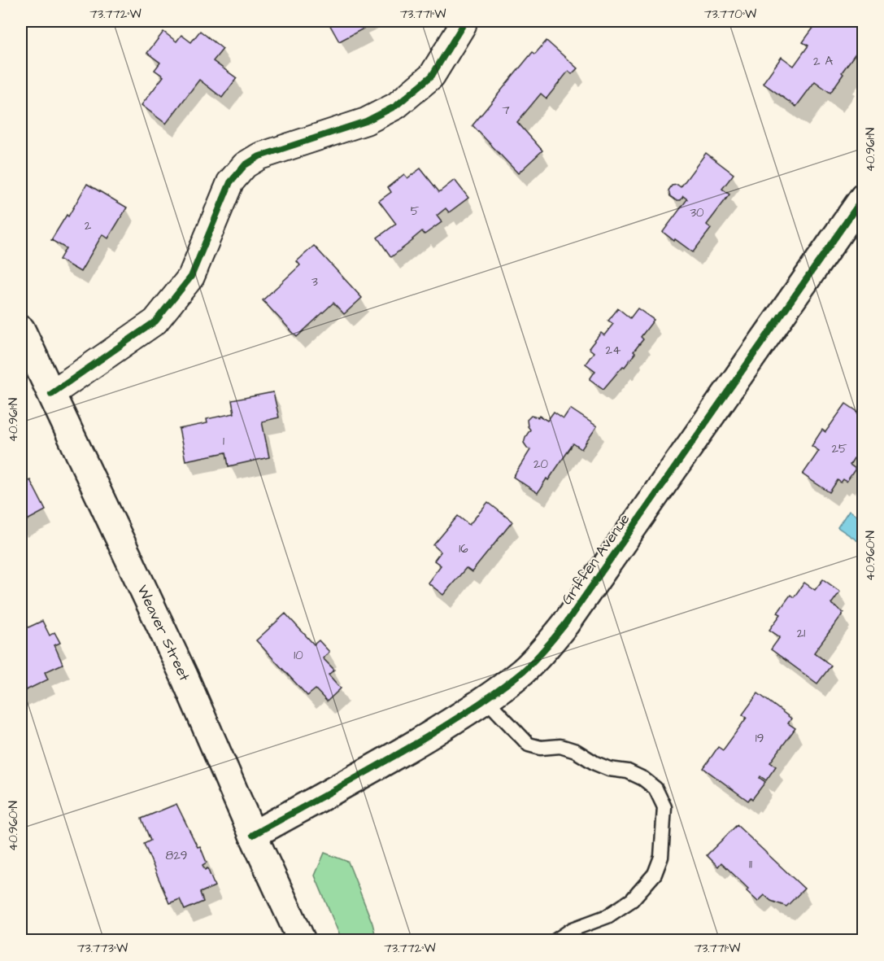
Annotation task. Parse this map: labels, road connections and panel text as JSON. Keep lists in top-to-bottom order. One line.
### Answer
{"streets":{"street":["Griffen Avenue","Weaver Street"]},"crossings":[["Griffen Avenue","Weaver Street"]],"house_numbers":["2 A","7","5","30","2","3","24","1","25","20","16","21","10","19","829","11"],"coordinates":["73.772°W","73.771°W","73.770°W","40.961°N","40.960°N","73.773°W"]}
